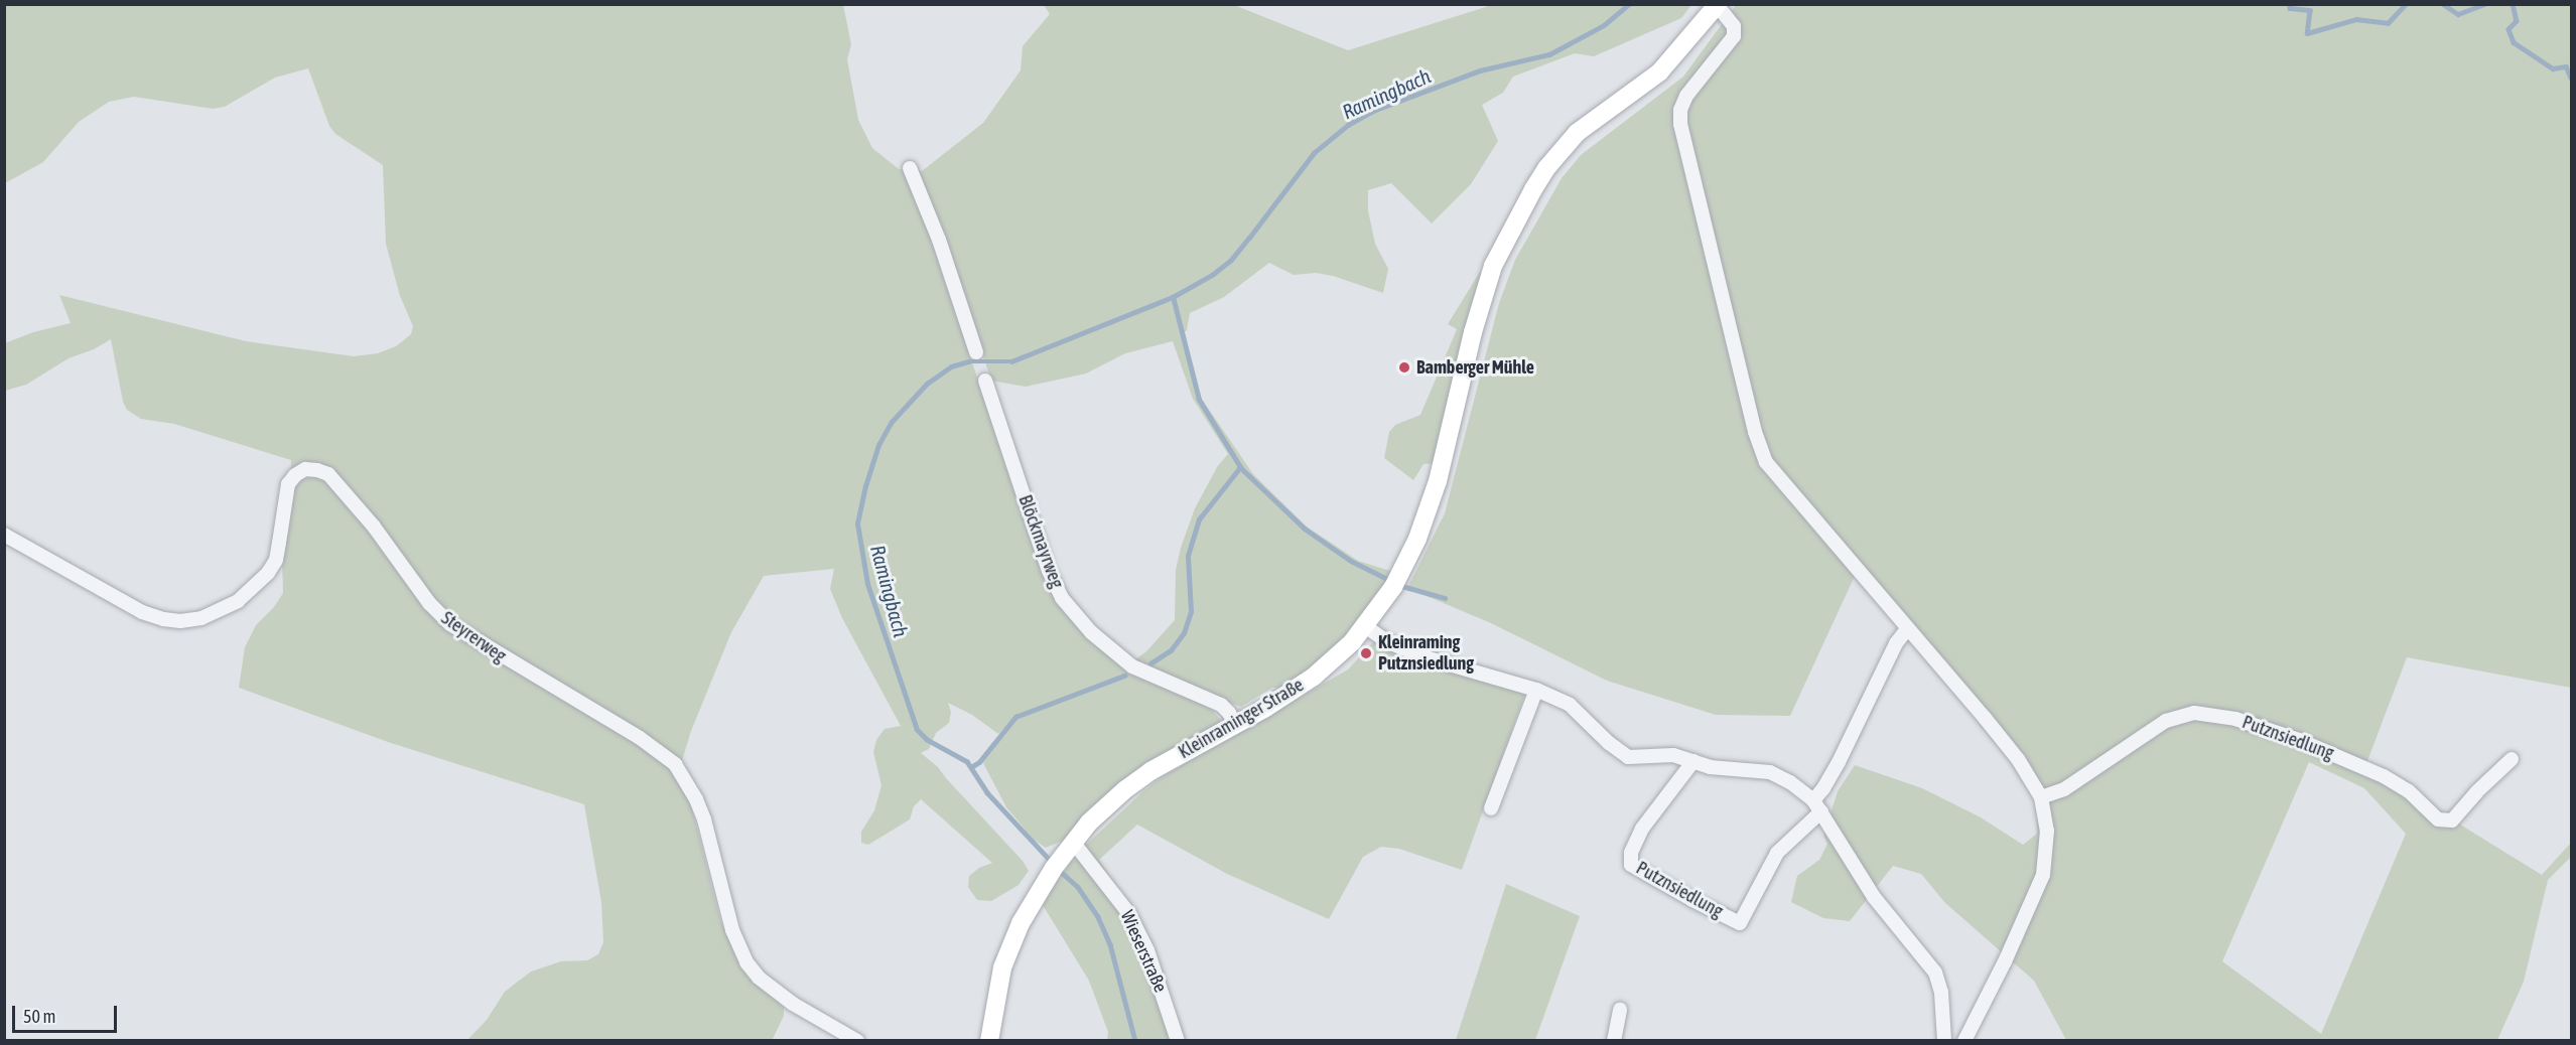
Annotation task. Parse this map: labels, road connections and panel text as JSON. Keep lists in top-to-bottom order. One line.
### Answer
{"streets":{"main road":["Kleinraminger Straße"],"street":["Blöckmayrweg","Steyrerweg","Putznsiedlung","Wieserstraße"]},"crossings":[["Blöckmayrweg","Kleinraminger Straße"],["Kleinraminger Straße","Wieserstraße"]],"water":["Ramingbach"],"places":["Bamberger Mühle","Kleinraming Putznsiedlung"],"scale_bar":"50 m"}
